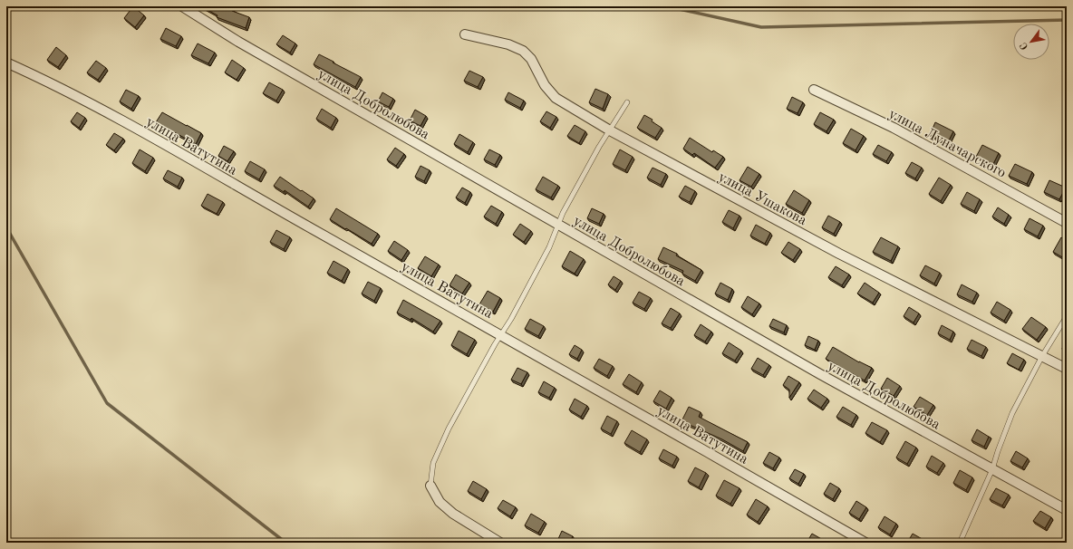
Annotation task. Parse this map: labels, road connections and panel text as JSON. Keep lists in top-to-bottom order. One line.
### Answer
{"streets":{"street":["улица Добролюбова","улица Луначарского","улица Ватутина","улица Ушакова"]},"north":"bottom left"}
